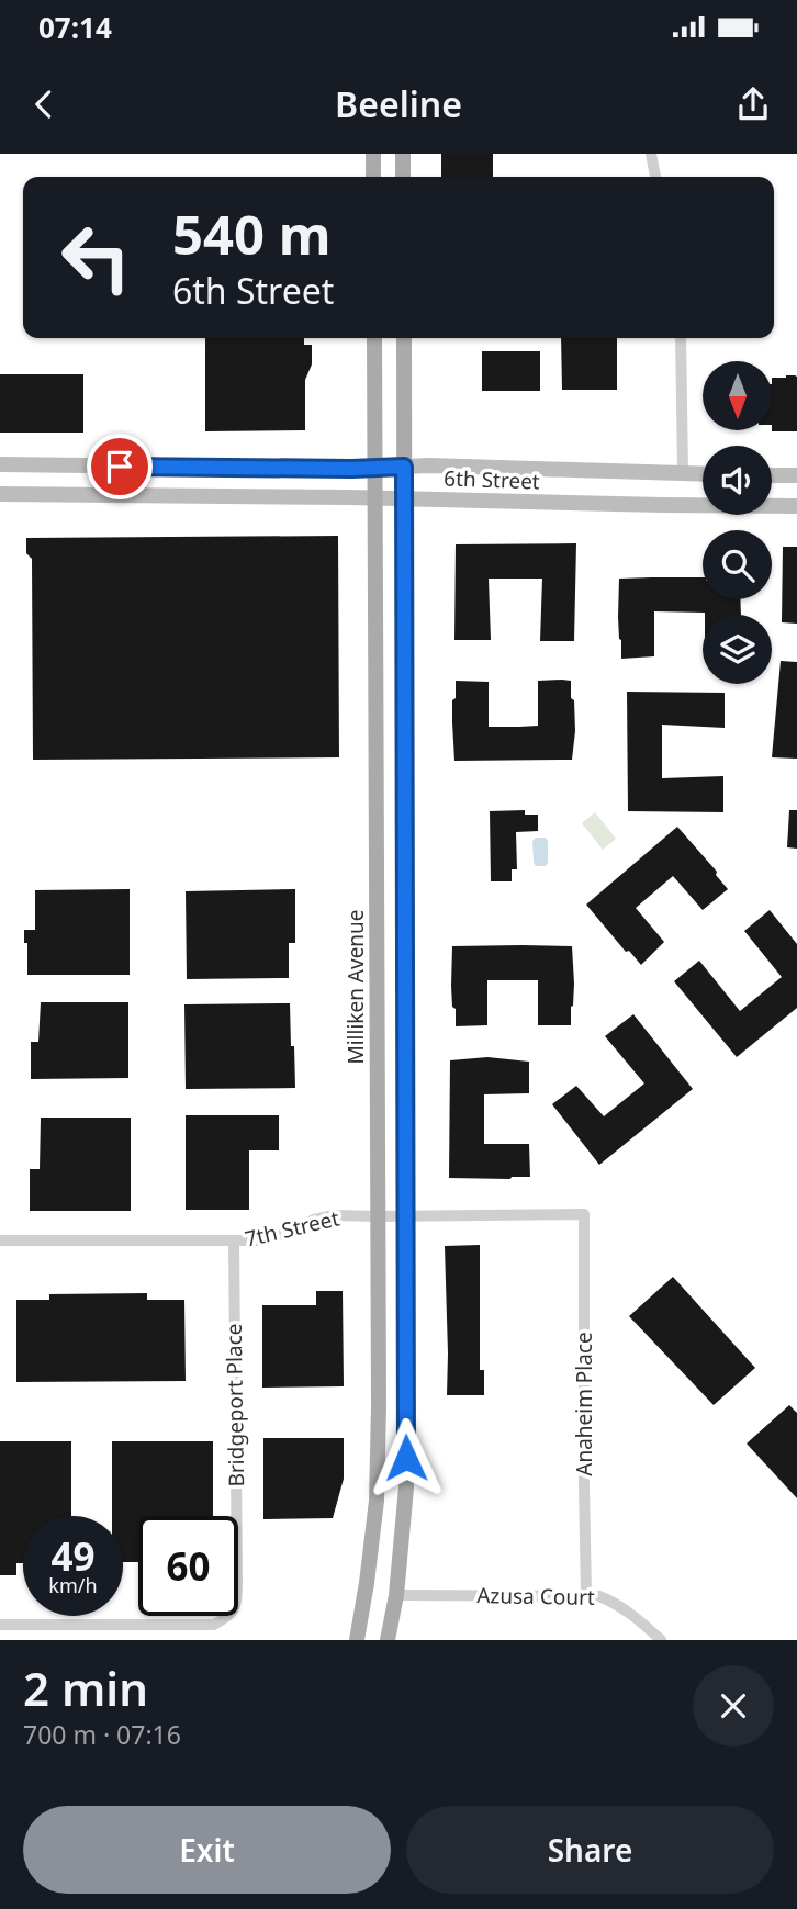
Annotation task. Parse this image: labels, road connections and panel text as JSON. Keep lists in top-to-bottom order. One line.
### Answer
{"streets":{"main road":["6th Street","Milliken Avenue"],"street":["7th Street","Anaheim Place","Bridgeport Place","Azusa Court"]},"crossings":[["6th Street","Milliken Avenue"],["Milliken Avenue","7th Street"],["7th Street","Anaheim Place"],["7th Street","Bridgeport Place"],["Anaheim Place","Azusa Court"]],"north":"bottom","page":{"status":"07:14","header":"Beeline","turn":["540 m","6th Street"],"speed":"49 km/h","limit":"60","heading":["2 min","700 m · 07:16"],"buttons":["Exit","Share"]}}
